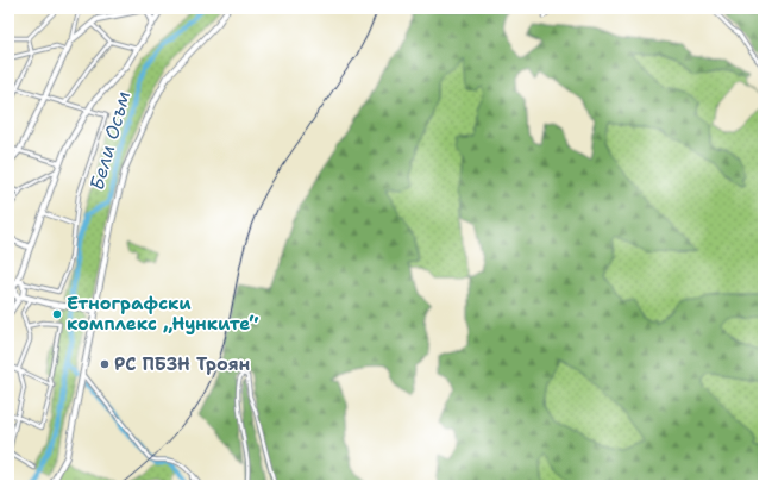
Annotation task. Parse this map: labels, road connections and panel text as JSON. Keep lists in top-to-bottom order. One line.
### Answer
{"water":["Бели Осъм"],"places":["Етнографски комплекс „Нунките“","РС ПБЗН Троян"]}
